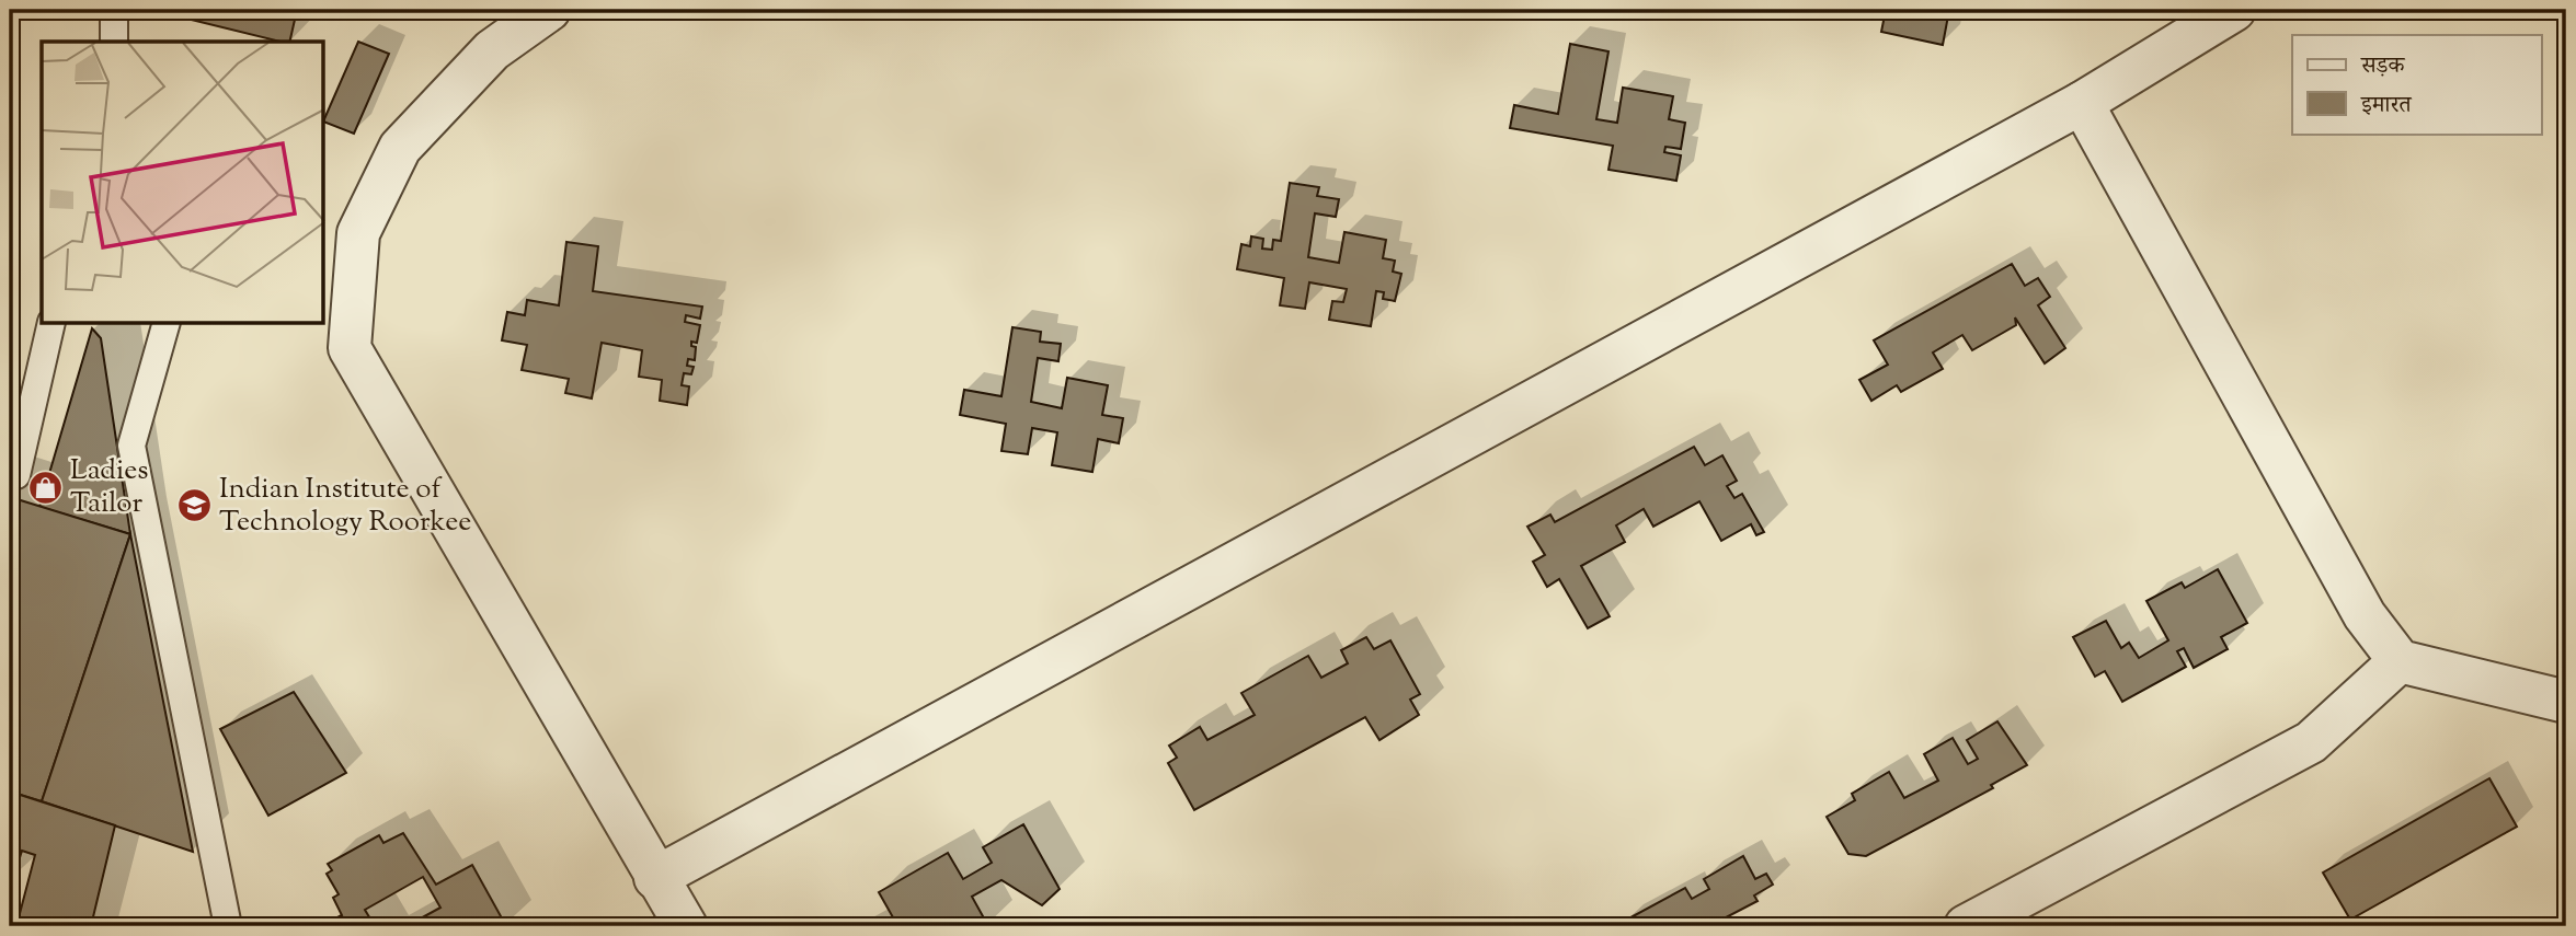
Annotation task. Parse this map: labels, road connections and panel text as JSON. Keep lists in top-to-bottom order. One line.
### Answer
{"places":{"shop":["Ladies Tailor"],"school or university":["Indian Institute of Technology Roorkee"]},"legend":["सड़क","इमारत"]}
